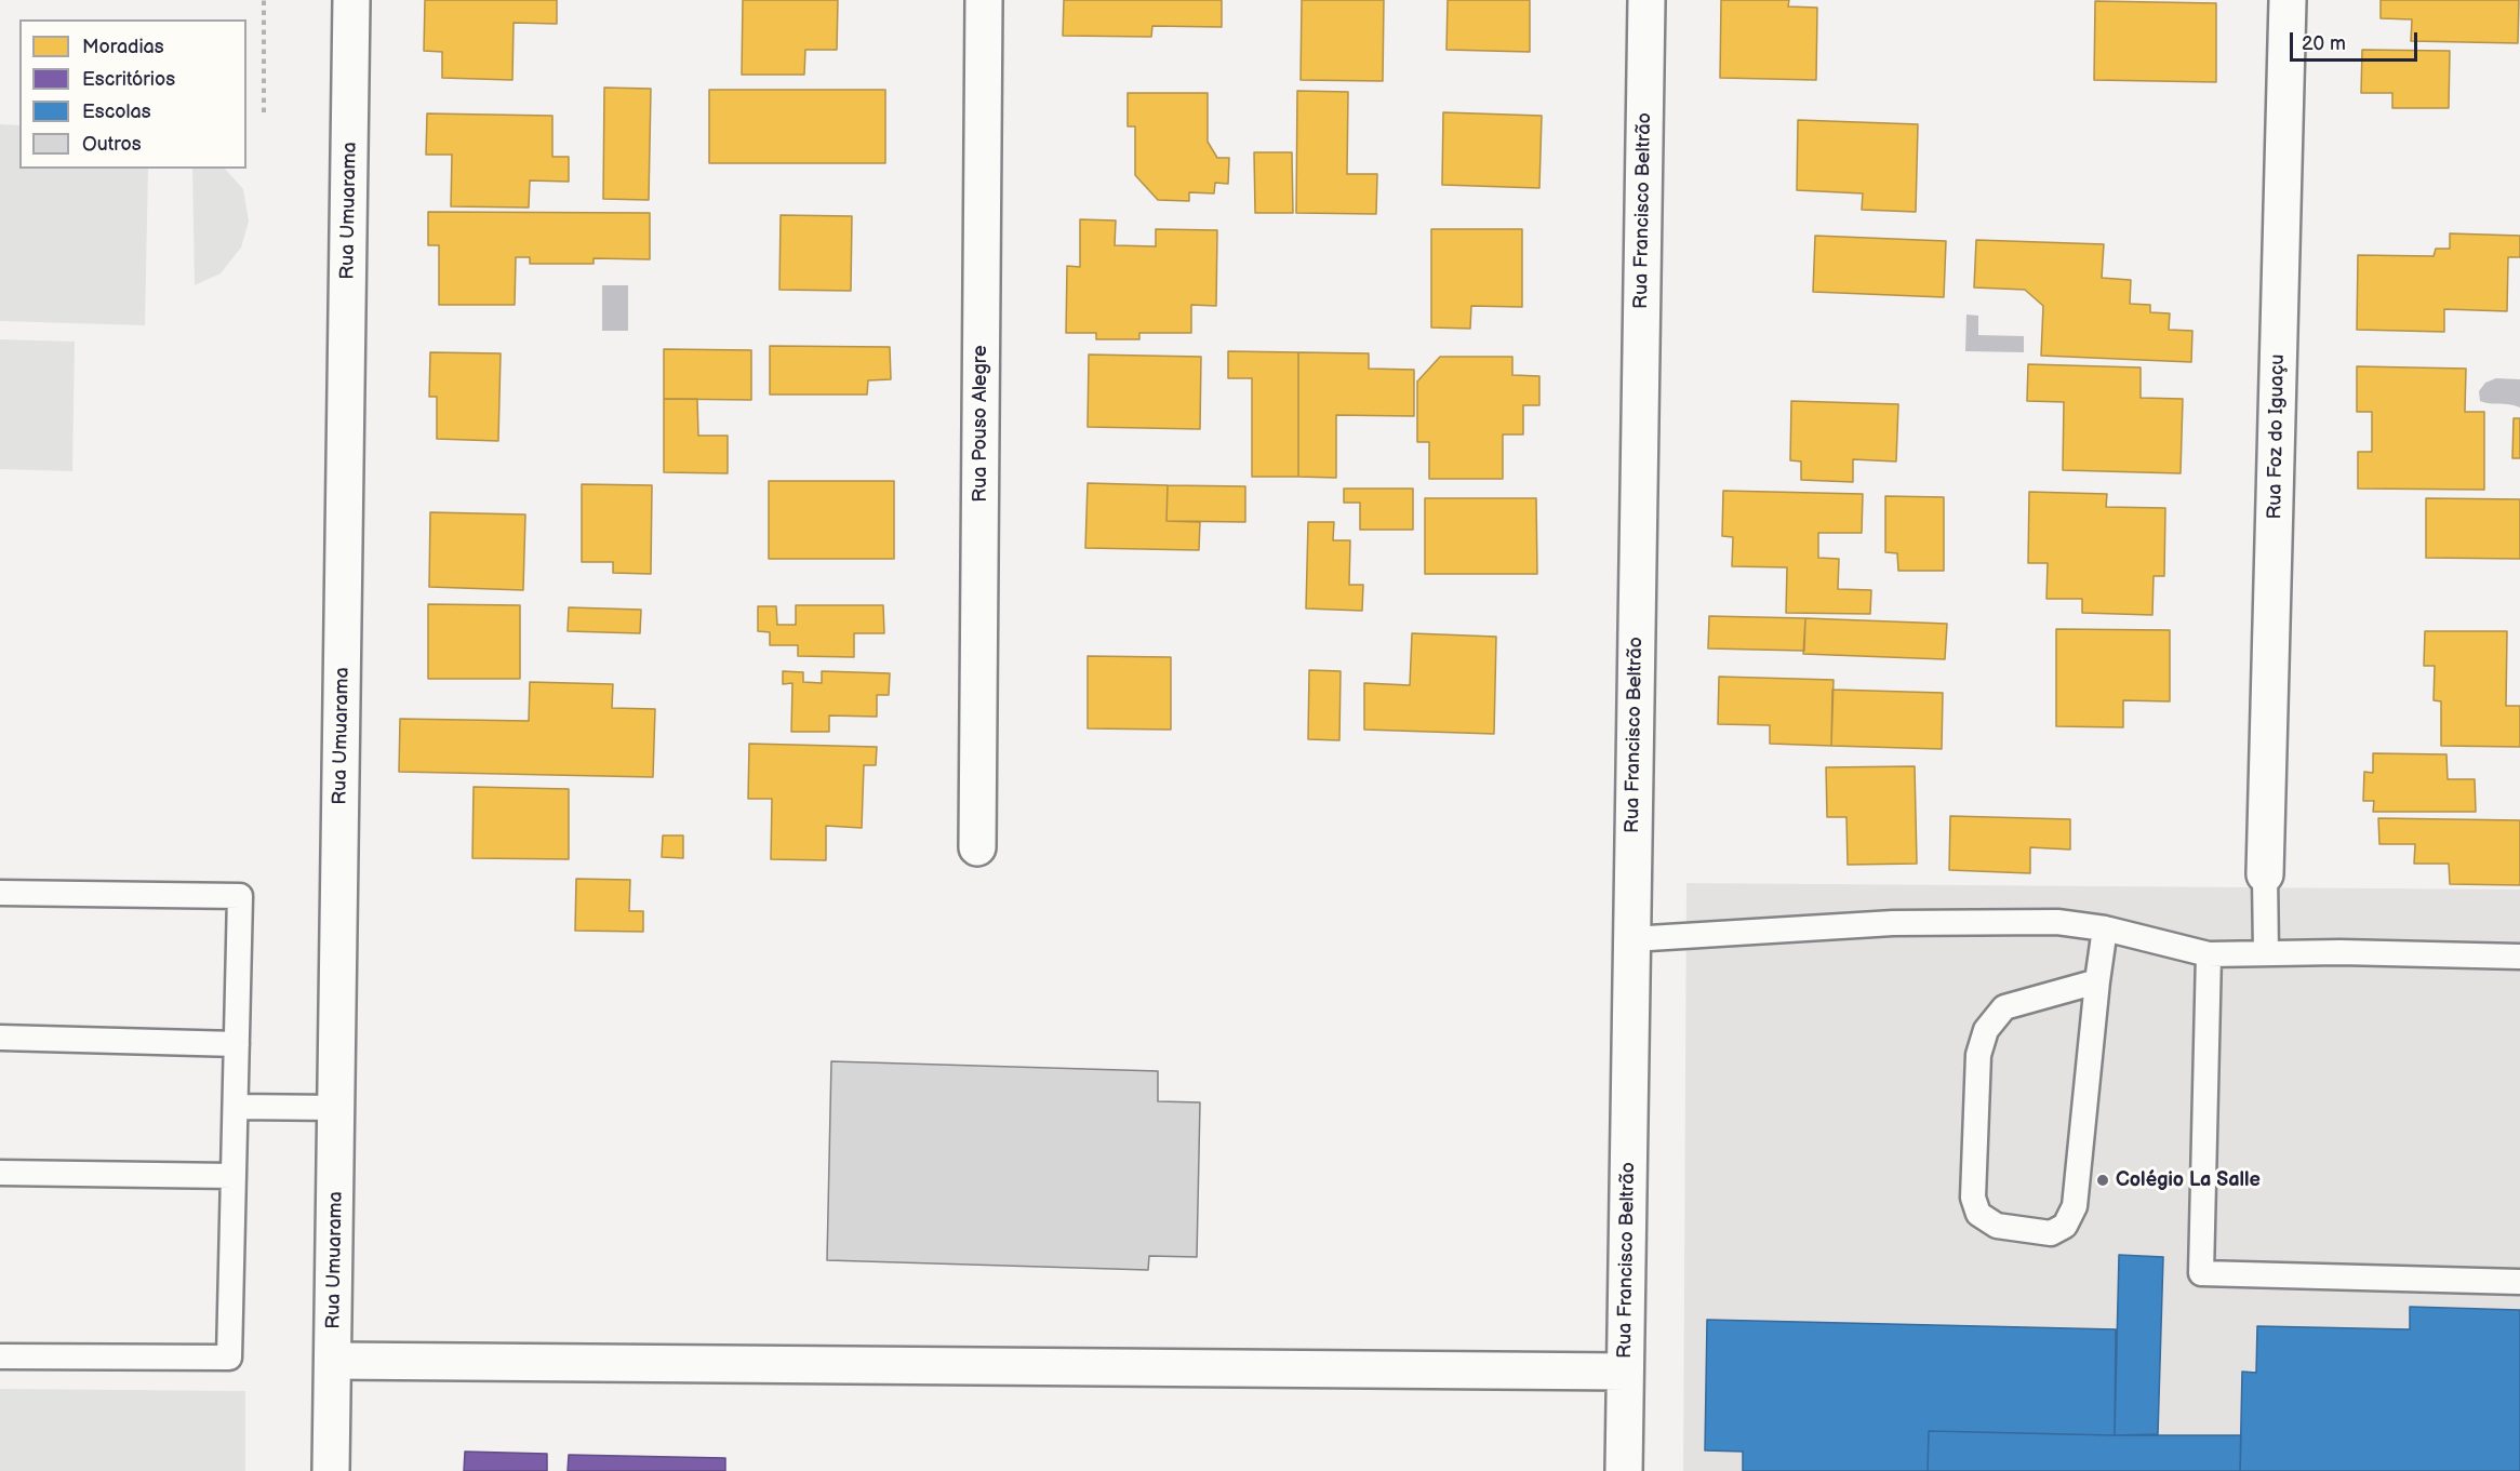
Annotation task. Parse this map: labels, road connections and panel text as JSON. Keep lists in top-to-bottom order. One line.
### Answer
{"streets":{"street":["Rua Umuarama","Rua Francisco Beltrão","Rua Pouso Alegre","Rua Foz do Iguaçu"]},"places":["Colégio La Salle"],"legend":["Moradias","Escritórios","Escolas","Outros"],"scale_bar":"20 m"}
